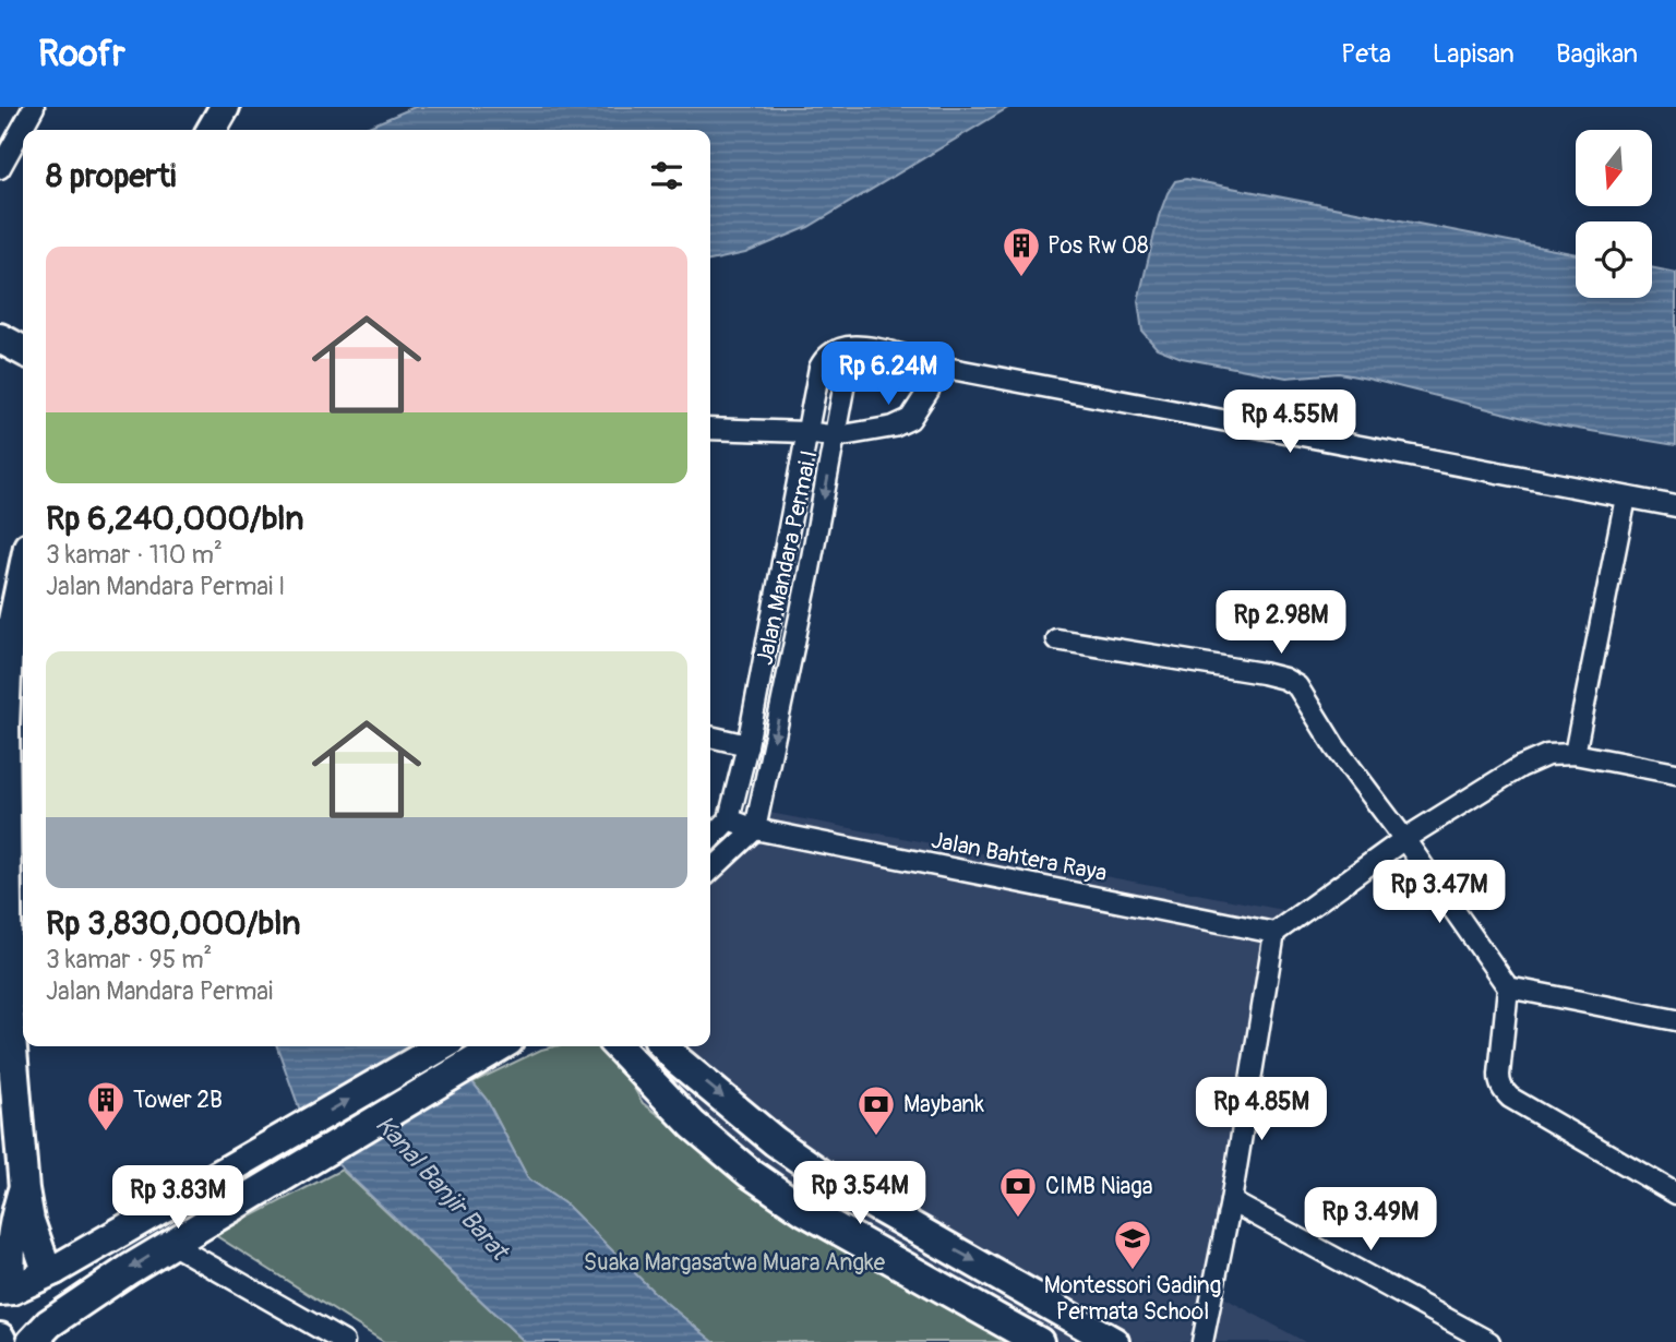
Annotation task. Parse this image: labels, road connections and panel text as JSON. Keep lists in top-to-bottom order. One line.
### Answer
{"streets":{"street":["Jalan Mandara Permai I","Jalan Bahtera Raya"]},"crossings":[["Jalan Mandara Permai I","Jalan Bahtera Raya"]],"water":["Kanal Banjir Barat"],"parks":["Suaka Margasatwa Muara Angke"],"places":{"building":["Pos Rw 08","Tower 2B"],"bank":["Maybank","CIMB Niaga"],"school or university":["Montessori Gading Permata School"]},"north":"bottom","page":{"header":"Roofr","nav":["Peta","Lapisan","Bagikan"],"heading":"8 properti","list":[{"name":"Rp 6,240,000/bln","note":"3 kamar · 110 m² · Jalan Mandara Permai I"},{"name":"Rp 3,830,000/bln","note":"3 kamar · 95 m² · Jalan Mandara Permai"}],"price":["Rp 6.24M","Rp 4.55M","Rp 2.98M","Rp 3.47M","Rp 4.85M","Rp 3.54M","Rp 3.83M","Rp 3.49M"]}}
